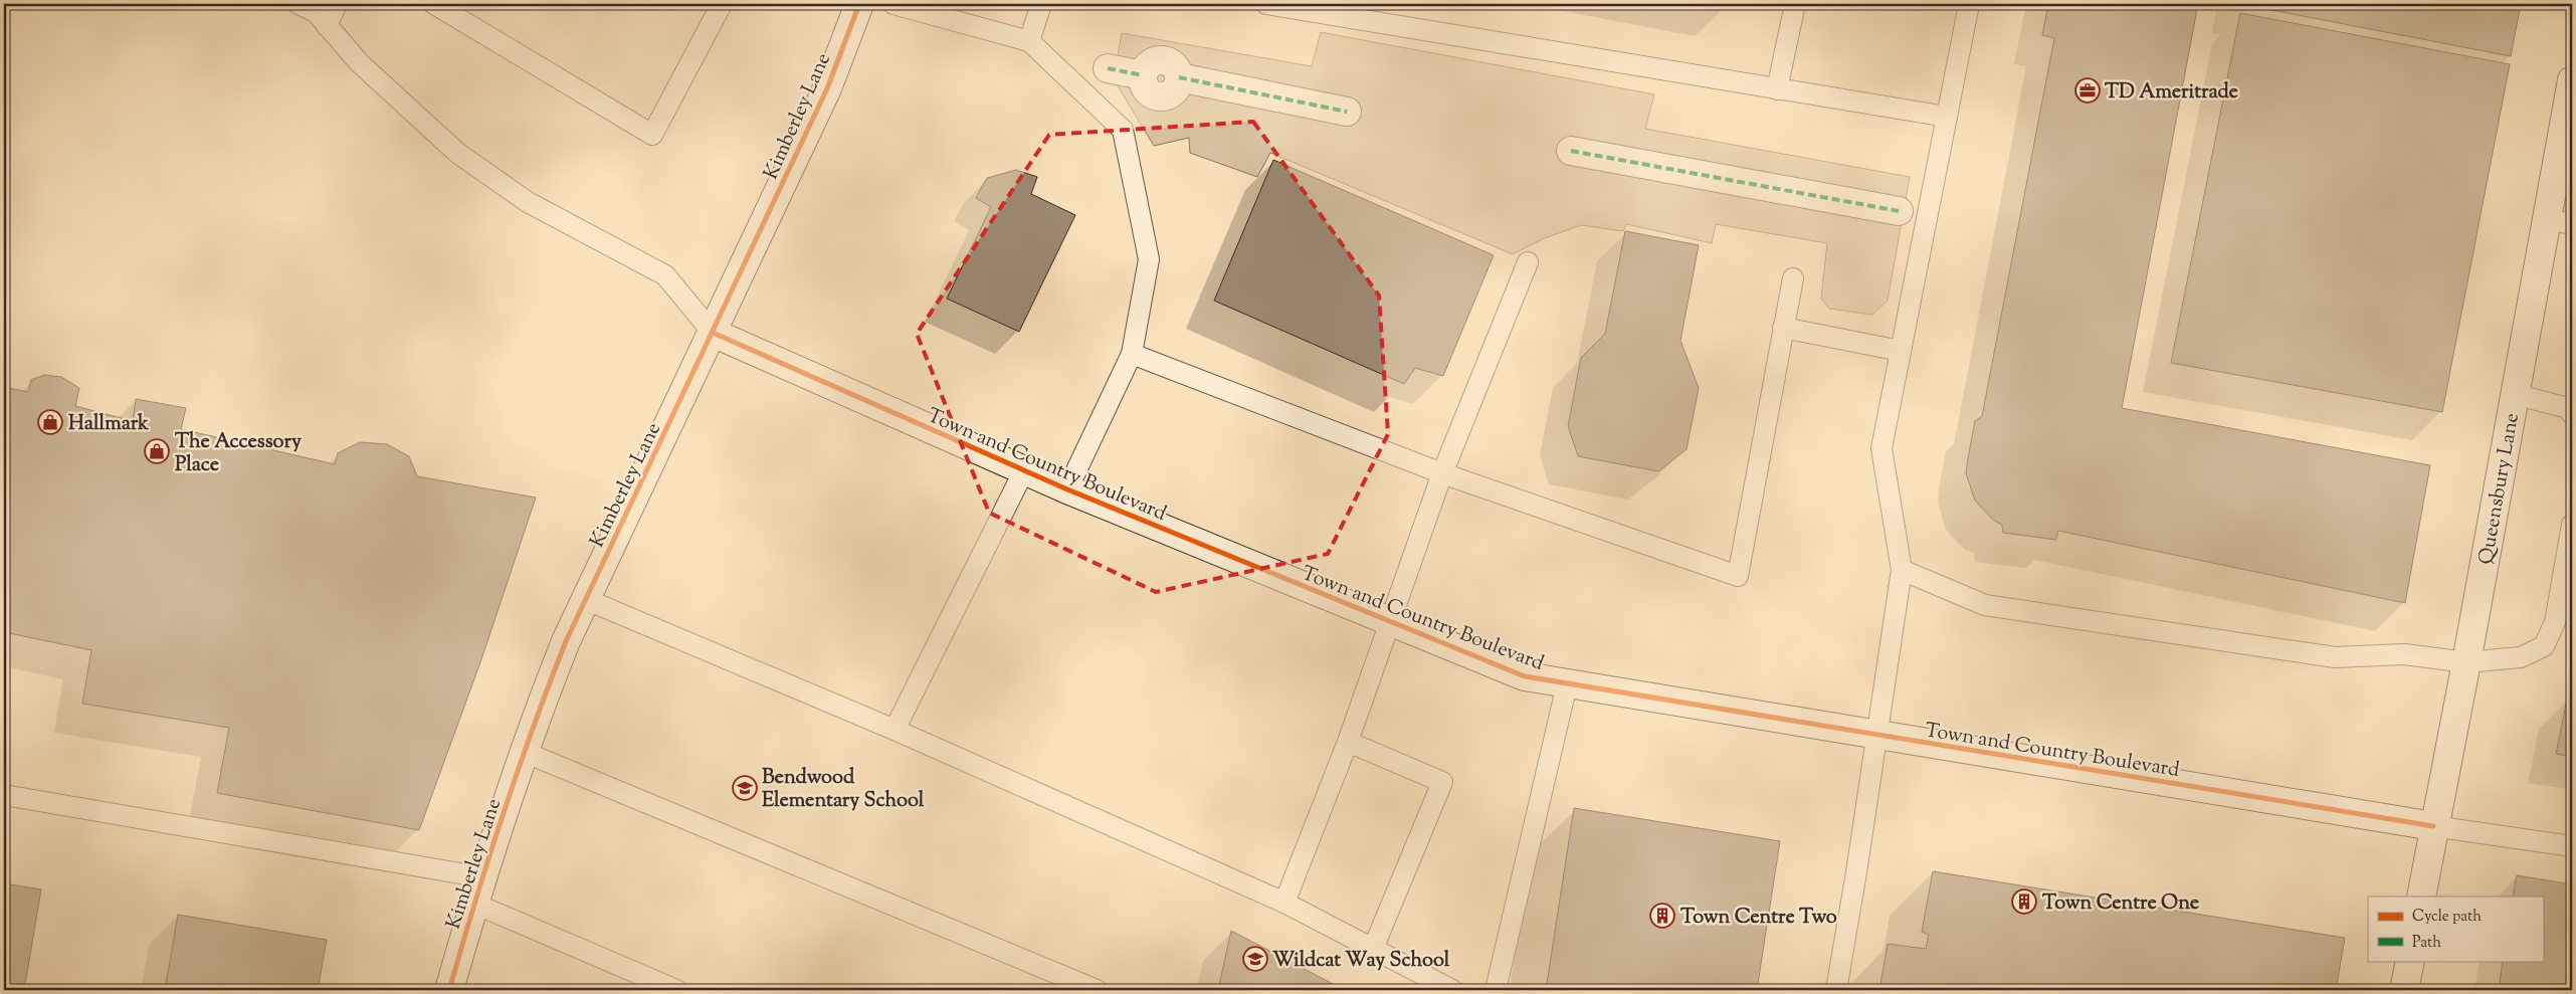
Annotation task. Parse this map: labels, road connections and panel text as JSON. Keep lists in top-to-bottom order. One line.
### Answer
{"streets":{"street":["Kimberley Lane","Town and Country Boulevard","Queensbury Lane"]},"crossings":[["Kimberley Lane","Town and Country Boulevard"],["Town and Country Boulevard","Queensbury Lane"]],"places":{"office":["TD Ameritrade"],"shop":["Hallmark","The Accessory Place"],"school or university":["Bendwood Elementary School","Wildcat Way School"],"building":["Town Centre One","Town Centre Two"]},"legend":["Cycle path","Path"]}
